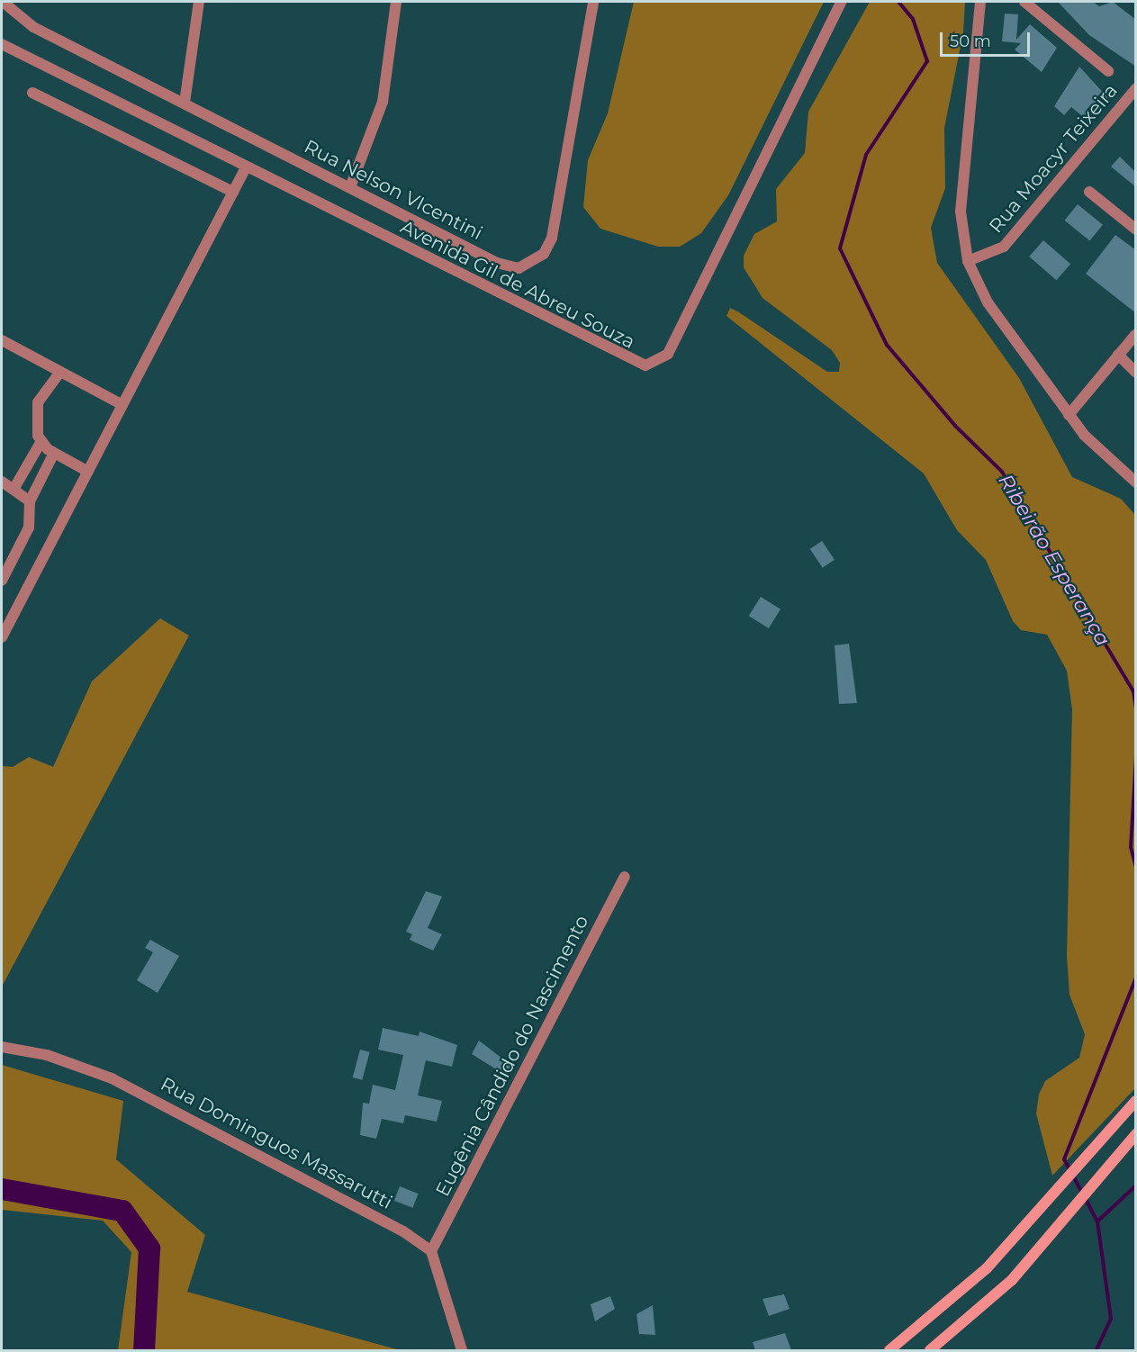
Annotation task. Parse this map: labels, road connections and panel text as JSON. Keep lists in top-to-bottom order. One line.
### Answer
{"streets":{"street":["Rua Moacyr Teixeira","Rua Nelson VIcentini","Avenida Gil de Abreu Souza","Eugênia Cândido do Nascimento","Rua Dominguos Massarutti"]},"crossings":[["Eugênia Cândido do Nascimento","Rua Dominguos Massarutti"]],"water":["Ribeirão Esperança"],"scale_bar":"50 m"}
